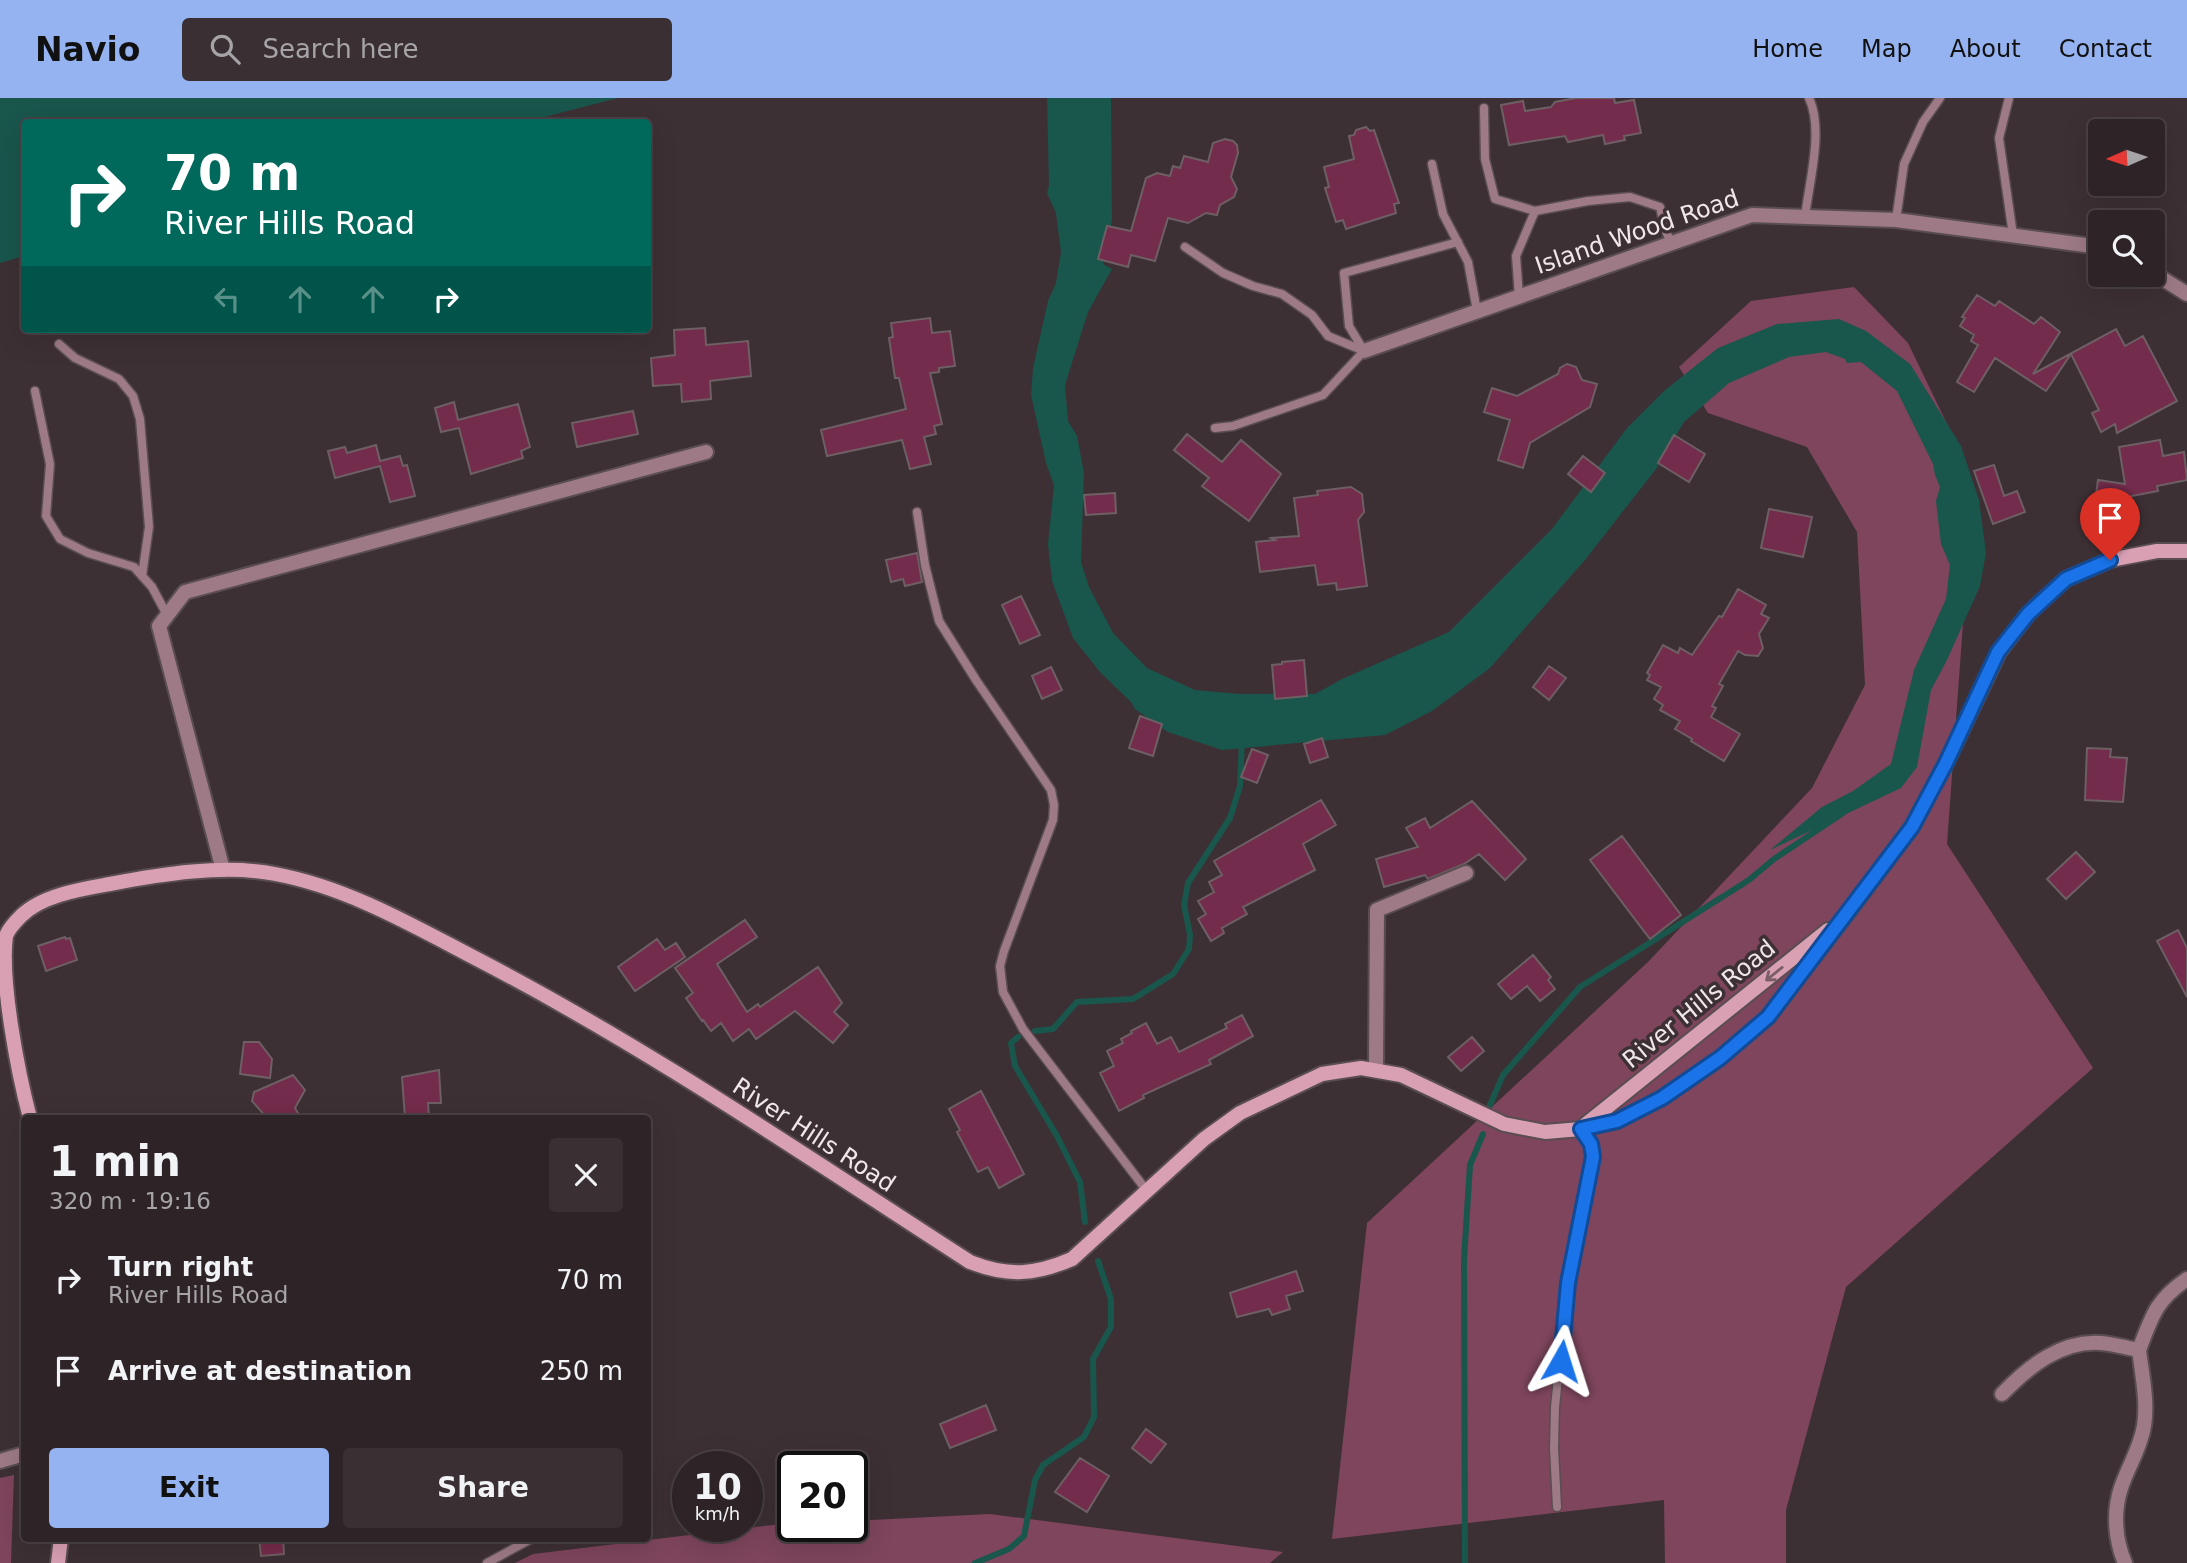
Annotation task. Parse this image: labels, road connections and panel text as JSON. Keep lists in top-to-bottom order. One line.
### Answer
{"streets":{"street":["Island Wood Road","River Hills Road"]},"north":"left","page":{"header":"Navio","search":"Search here","nav":["Home","Map","About","Contact"],"turn":["70 m","River Hills Road"],"heading":["1 min","320 m · 19:16"],"list":[{"name":"Turn right","note":"River Hills Road","value":"70 m"},{"name":"Arrive at destination","value":"250 m"}],"buttons":["Exit","Share"],"speed":"10 km/h","limit":"20"}}
